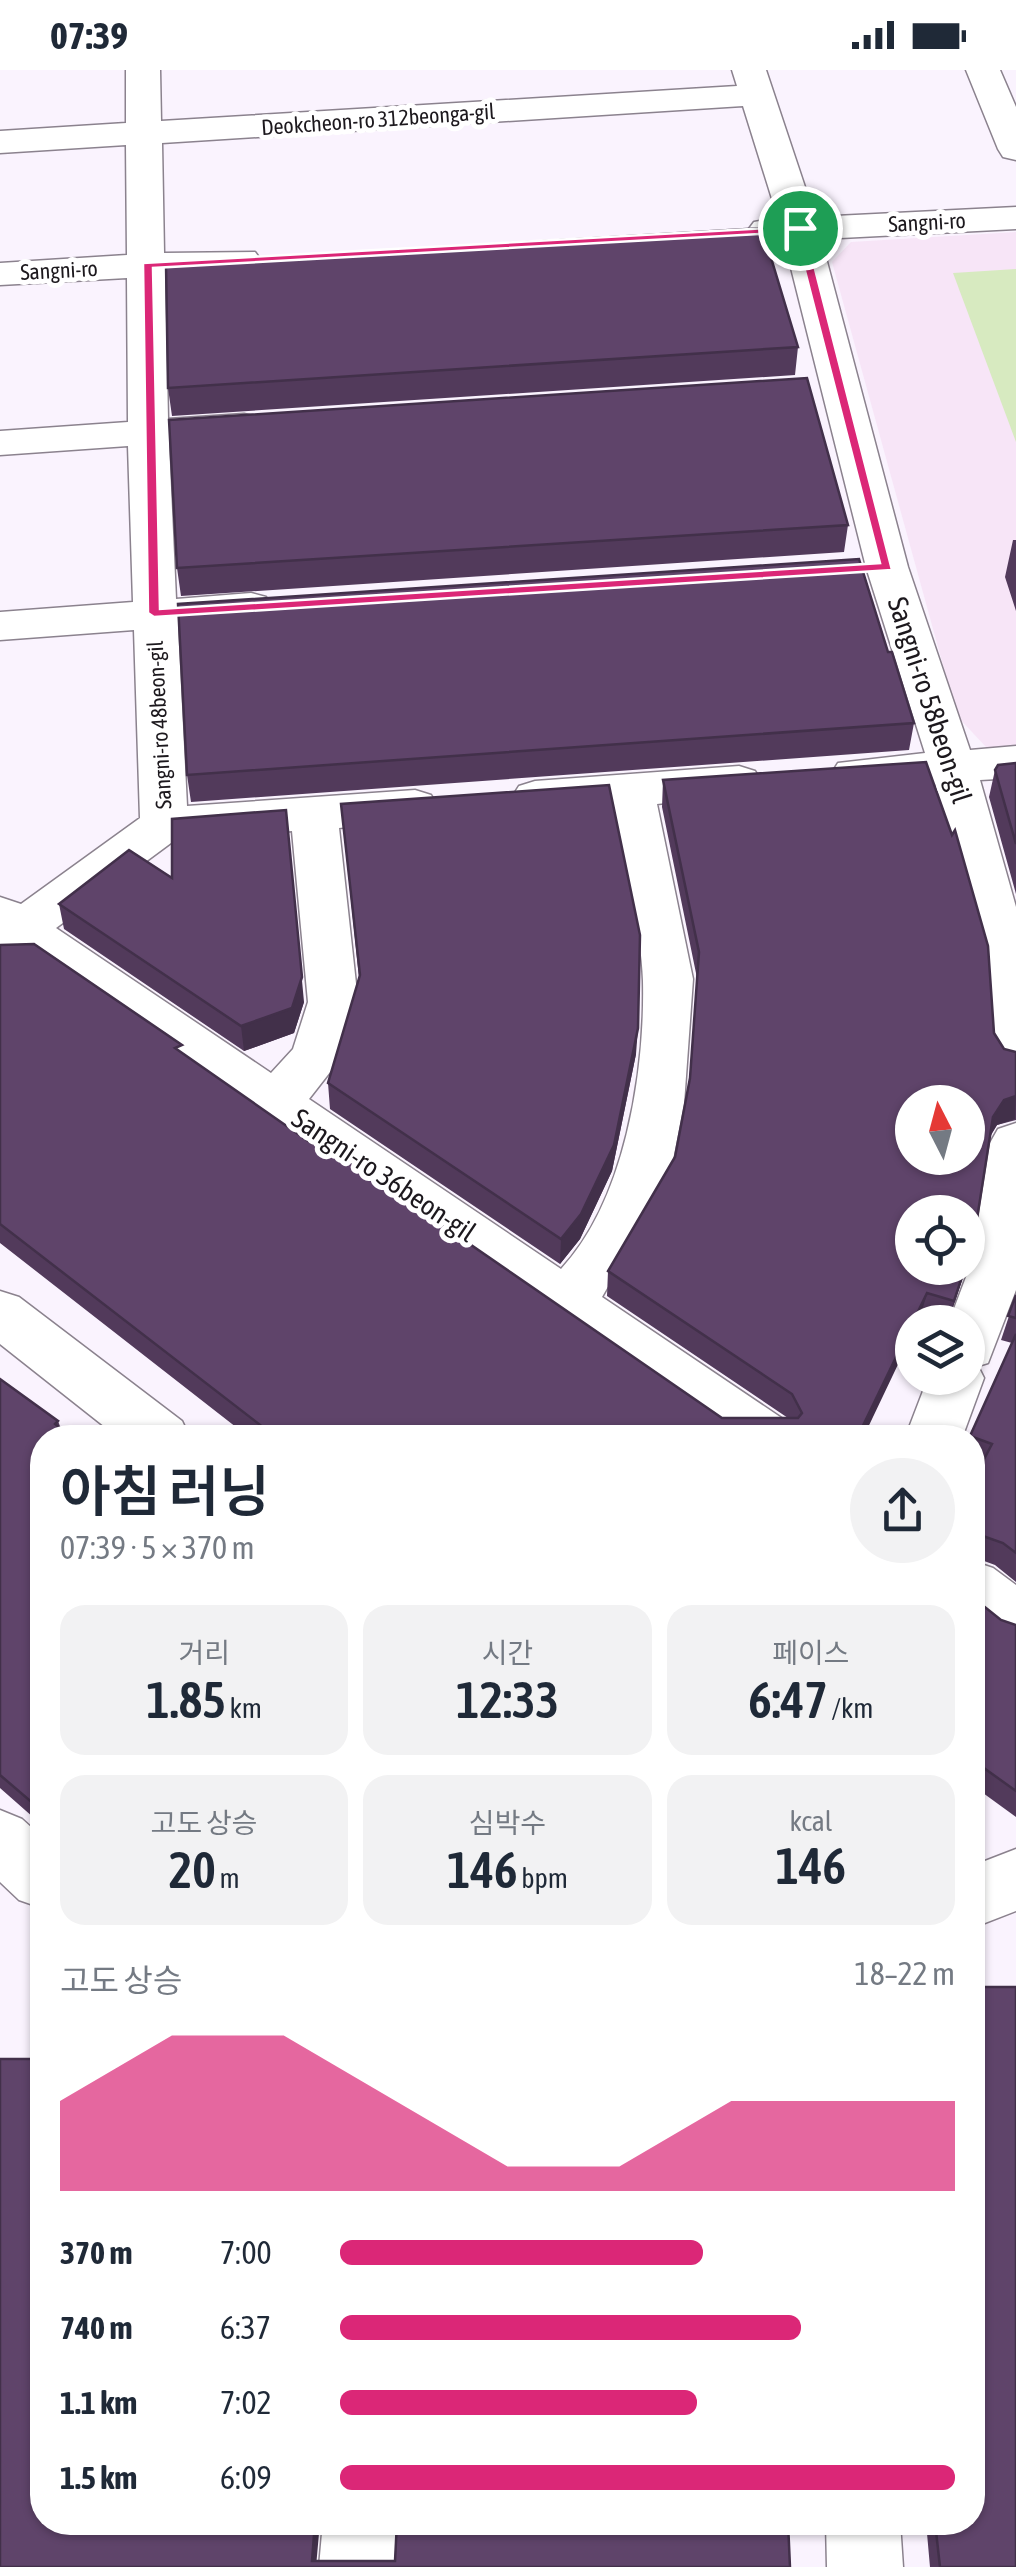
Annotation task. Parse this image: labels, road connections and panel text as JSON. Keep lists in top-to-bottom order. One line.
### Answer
{"streets":{"street":["Deokcheon-ro 312beonga-gil","Sangni-ro","Sangni-ro 58beon-gil","Sangni-ro 48beon-gil","Sangni-ro 36beon-gil"]},"crossings":[["Deokcheon-ro 312beonga-gil","Sangni-ro 58beon-gil"],["Deokcheon-ro 312beonga-gil","Sangni-ro 48beon-gil"],["Sangni-ro","Sangni-ro 58beon-gil"],["Sangni-ro","Sangni-ro 48beon-gil"]],"north":"top","page":{"status":"07:39","heading":["아침 러닝","07:39 · 5 × 370 m"],"stats":[["거리","1.85 km"],["시간","12:33"],["페이스","6:47 /km"],["고도 상승","20 m"],["심박수","146 bpm"],["kcal","146"]],"chart":["고도 상승","18–22 m"],"list":[{"name":"370 m","note":"7:00"},{"name":"740 m","note":"6:37"},{"name":"1.1 km","note":"7:02"},{"name":"1.5 km","note":"6:09"}]}}
